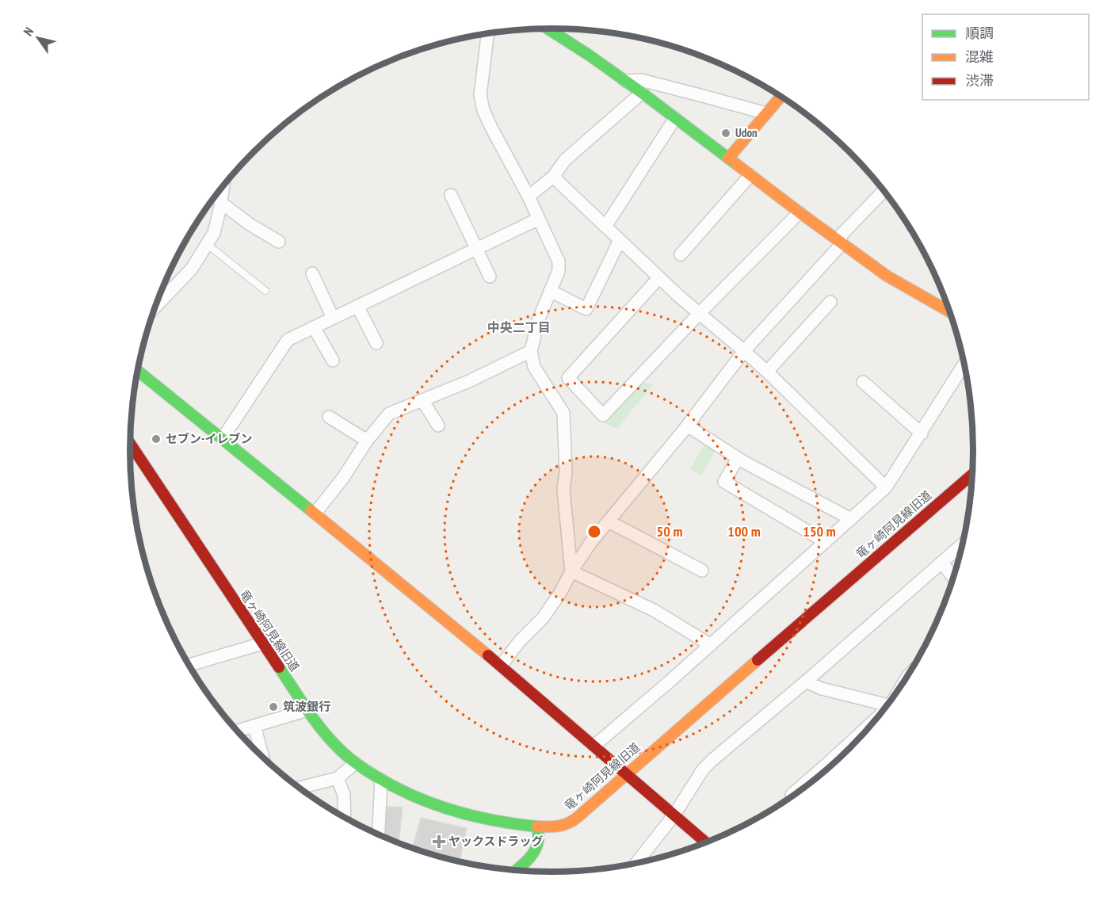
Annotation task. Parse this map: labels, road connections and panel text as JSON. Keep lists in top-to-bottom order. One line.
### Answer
{"streets":{"street":["竜ヶ崎阿見線旧道"]},"districts":["中央二丁目"],"places":{"other":["Udon","セブン-イレブン","筑波銀行"],"health":["ヤックスドラッグ"]},"legend":["順調","混雑","渋滞"],"north":"top left","rings":["50 m","100 m","150 m"]}
